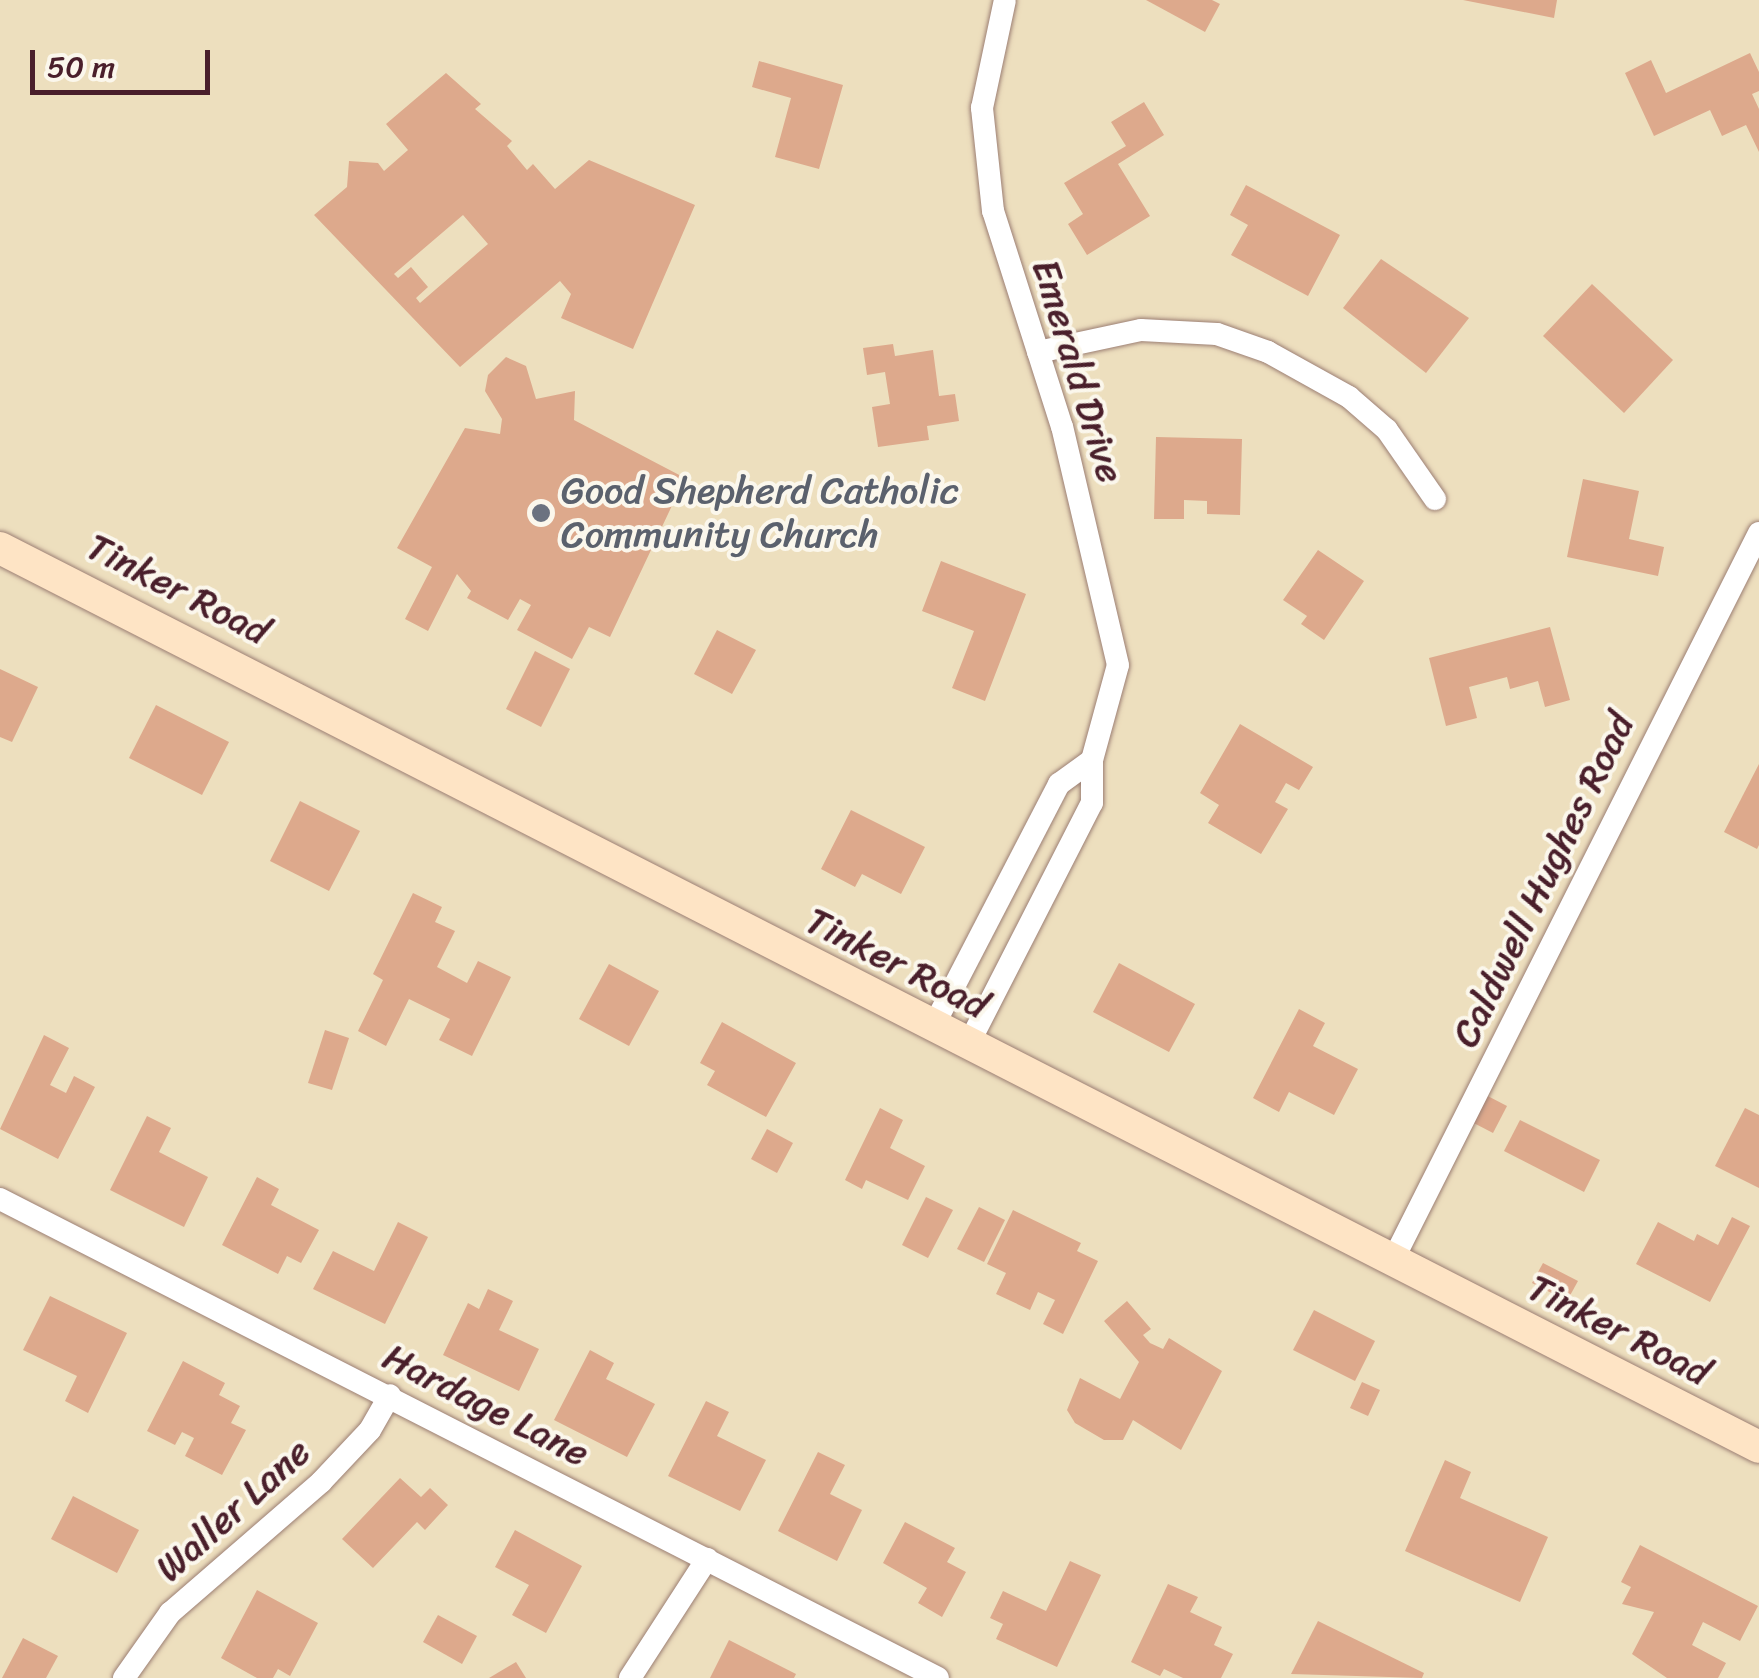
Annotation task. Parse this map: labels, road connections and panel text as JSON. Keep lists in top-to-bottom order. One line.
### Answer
{"streets":{"main road":["Tinker Road"],"street":["Emerald Drive","Caldwell Hughes Road","Hardage Lane","Waller Lane"]},"crossings":[["Emerald Drive","Tinker Road"],["Tinker Road","Caldwell Hughes Road"],["Hardage Lane","Waller Lane"]],"places":["Good Shepherd Catholic Community Church"],"scale_bar":"50 m"}
